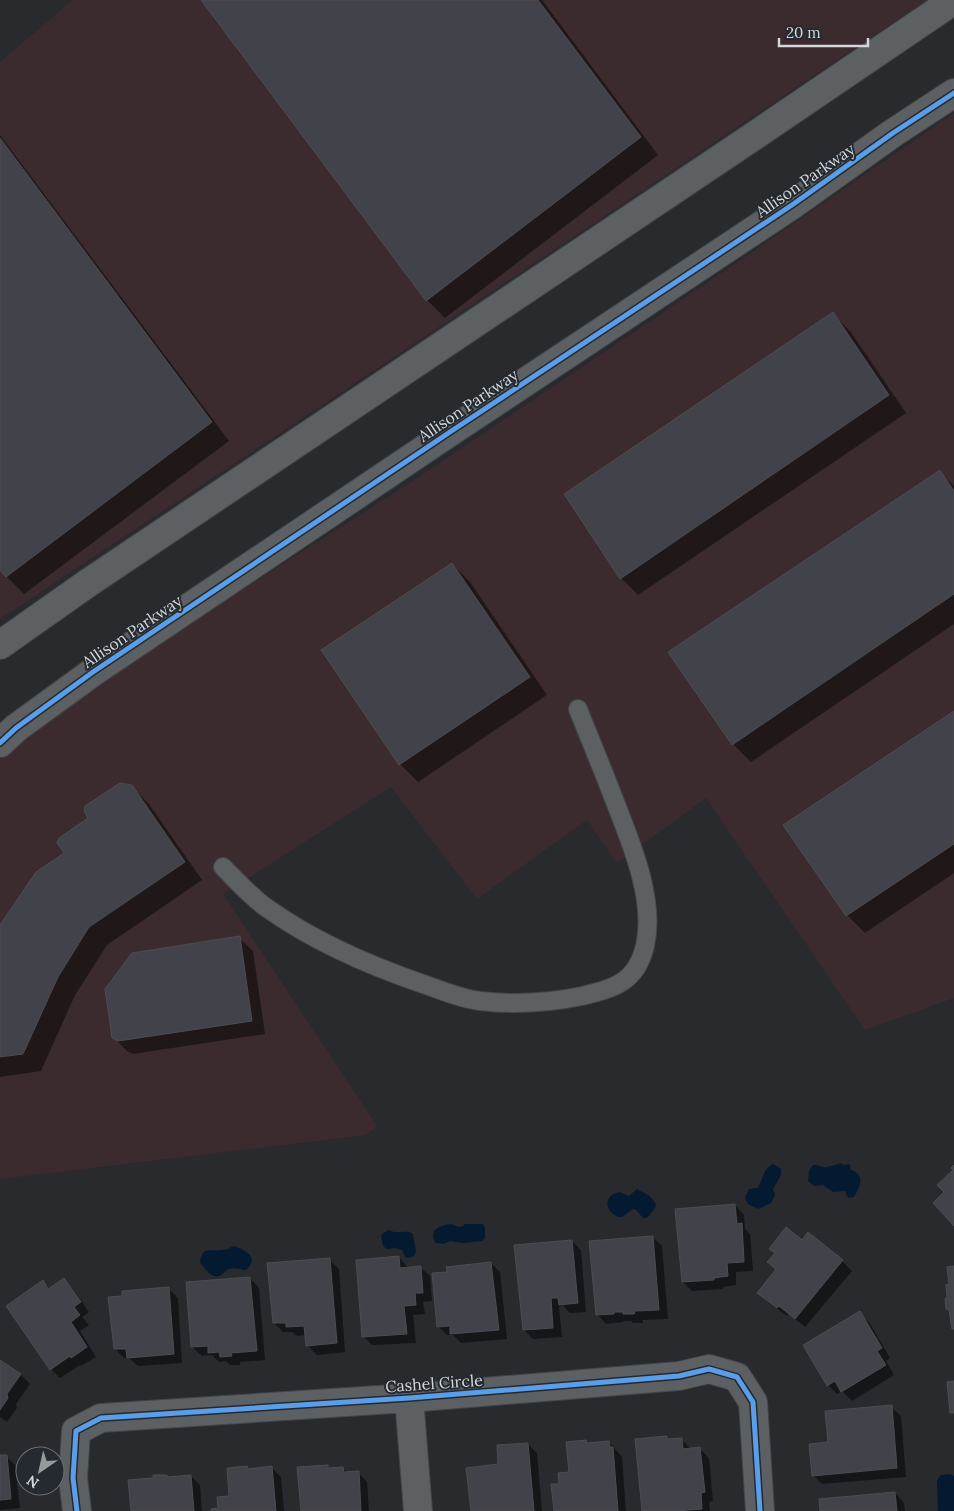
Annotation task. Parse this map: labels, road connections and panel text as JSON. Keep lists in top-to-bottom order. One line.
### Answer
{"streets":{"street":["Allison Parkway","Cashel Circle"]},"scale_bar":"20 m","north":"bottom left"}
